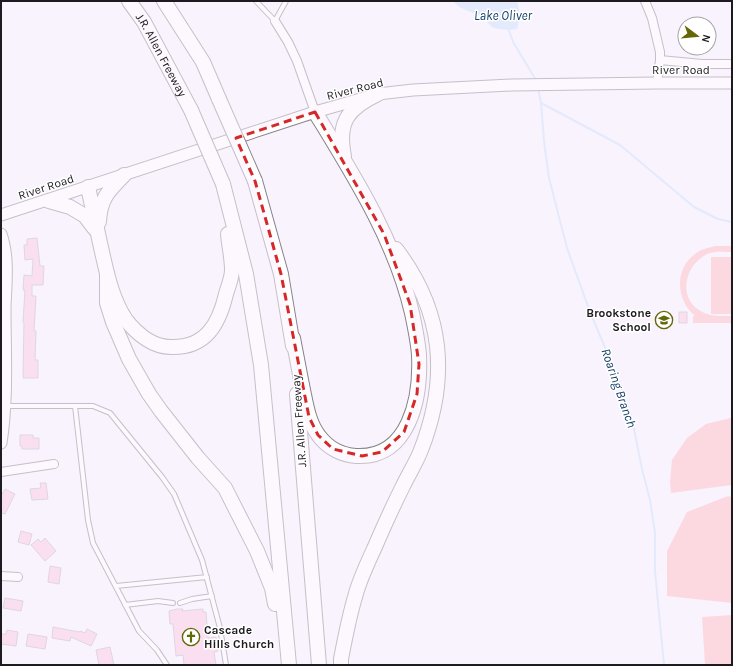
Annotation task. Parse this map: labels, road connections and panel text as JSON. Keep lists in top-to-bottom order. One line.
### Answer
{"streets":{"highway":["J.R. Allen Freeway"],"main road":["River Road"]},"water":["Lake Oliver","Roaring Branch"],"places":{"school or university":["Brookstone School"],"church":["Cascade Hills Church"]},"north":"right"}
